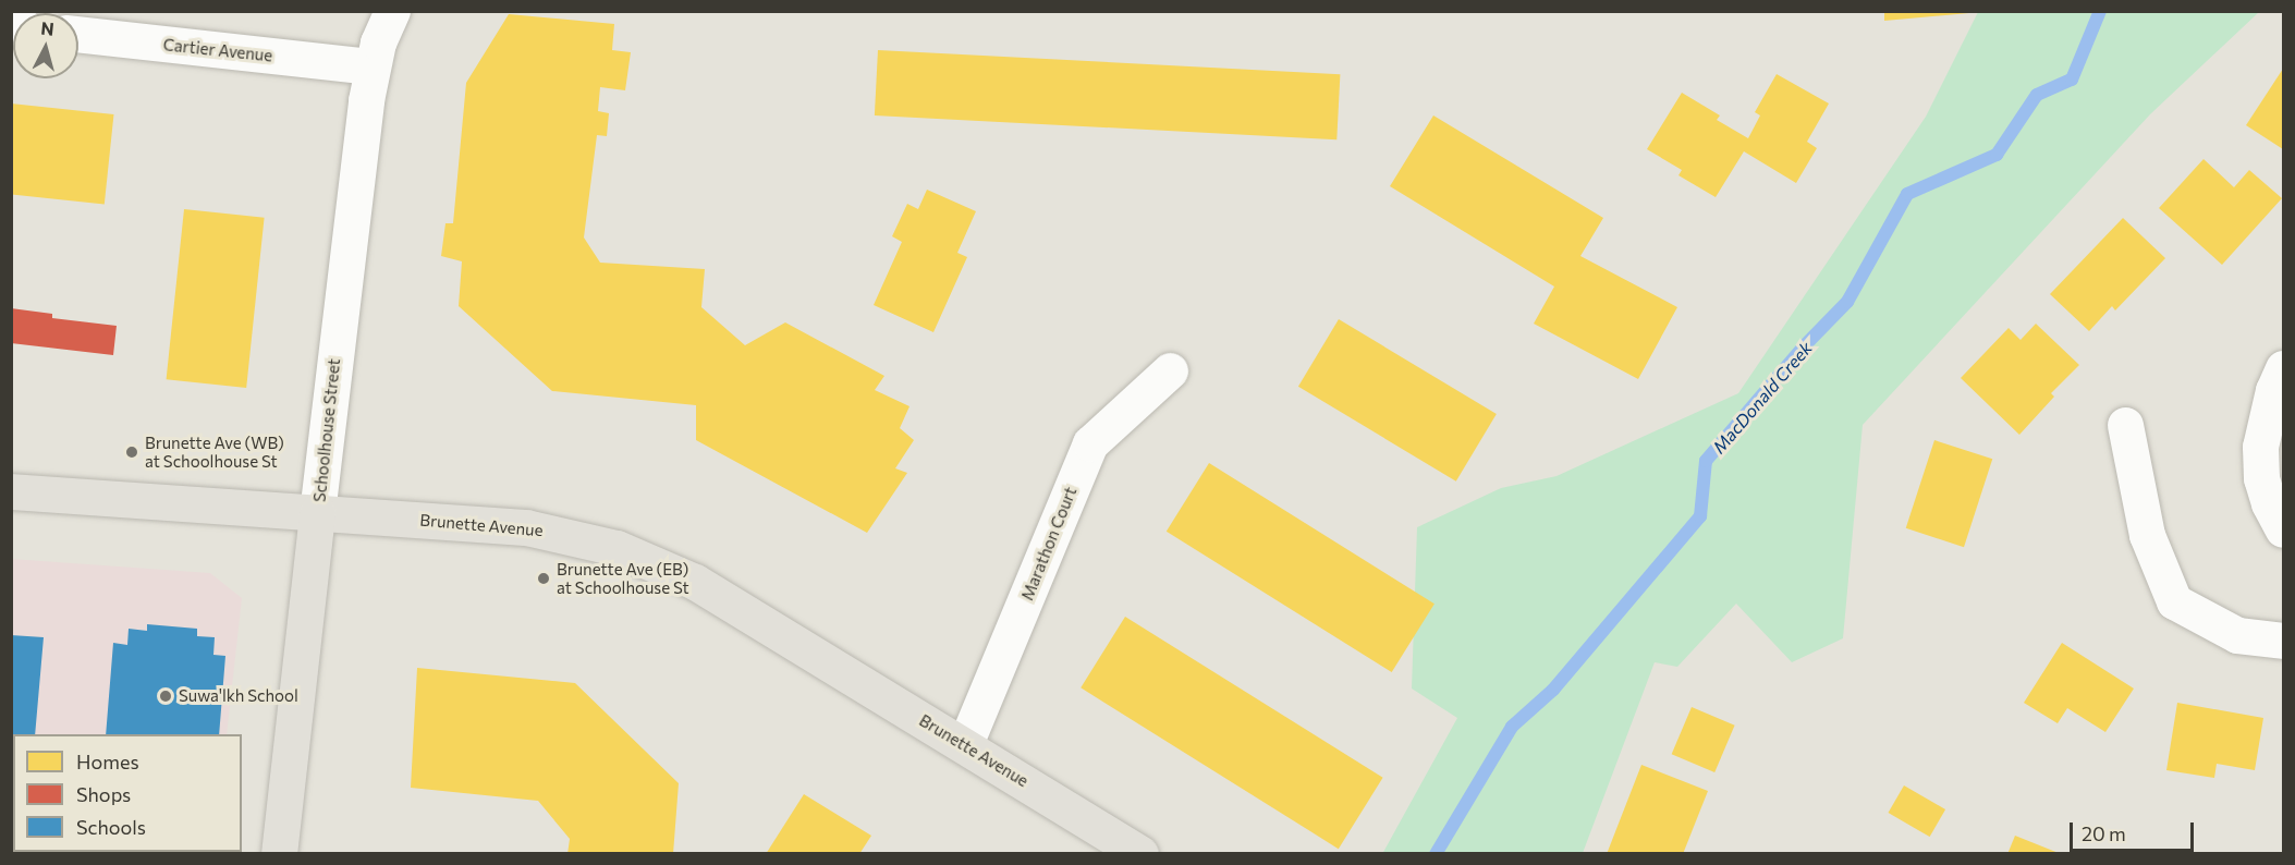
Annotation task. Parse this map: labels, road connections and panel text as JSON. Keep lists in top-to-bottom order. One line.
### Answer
{"streets":{"main road":["Schoolhouse Street","Brunette Avenue"],"street":["Cartier Avenue","Marathon Court"]},"crossings":[["Cartier Avenue","Schoolhouse Street"],["Schoolhouse Street","Brunette Avenue"],["Brunette Avenue","Marathon Court"]],"water":["MacDonald Creek"],"places":["Brunette Ave (WB) at Schoolhouse St","Brunette Ave (EB) at Schoolhouse St","Suwa'lkh School"],"legend":["Homes","Shops","Schools"],"scale_bar":"20 m","north":"top"}
